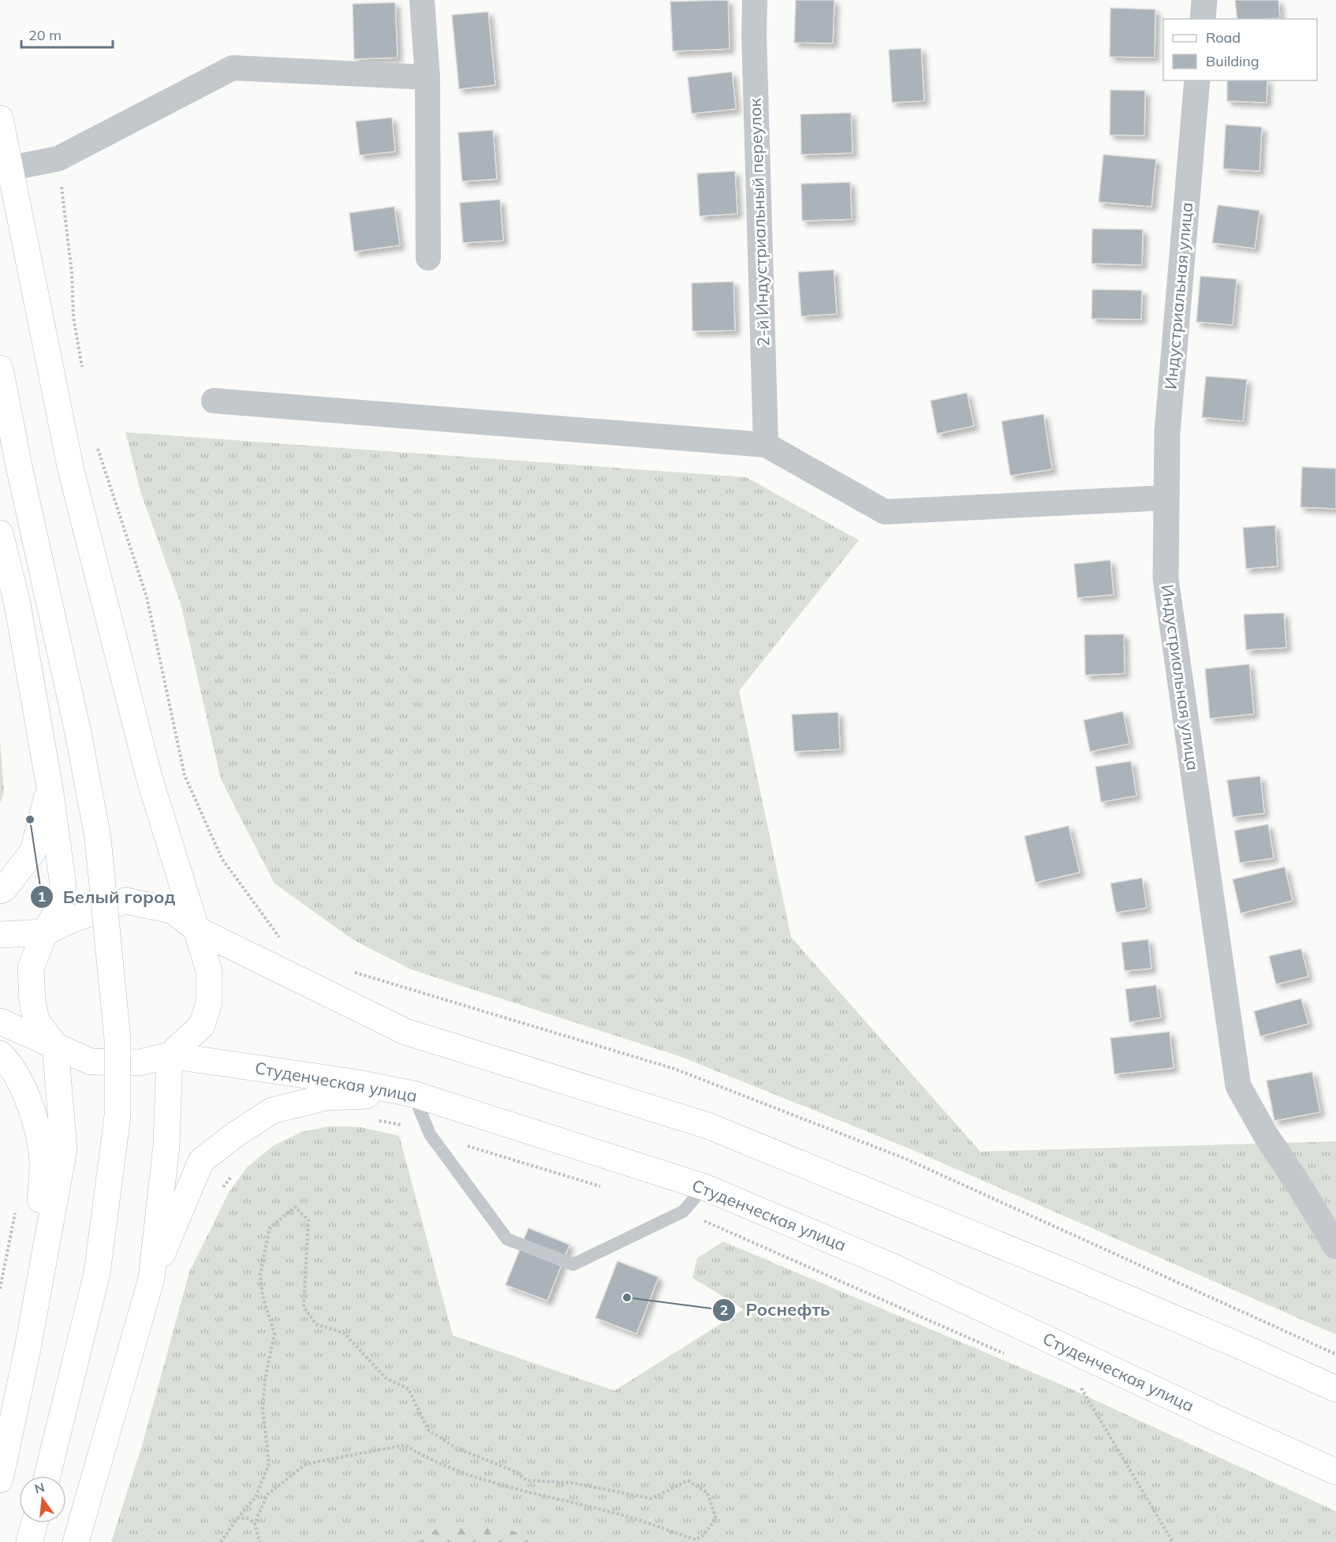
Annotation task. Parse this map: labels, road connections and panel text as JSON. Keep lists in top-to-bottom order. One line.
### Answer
{"streets":{"main road":["Студенческая улица"],"street":["2-й Индустриальный переулок","Индустриальная улица"]},"places":["Белый город","Роснефть"],"legend":["Road","Building"],"scale_bar":"20 m","north":"top"}
